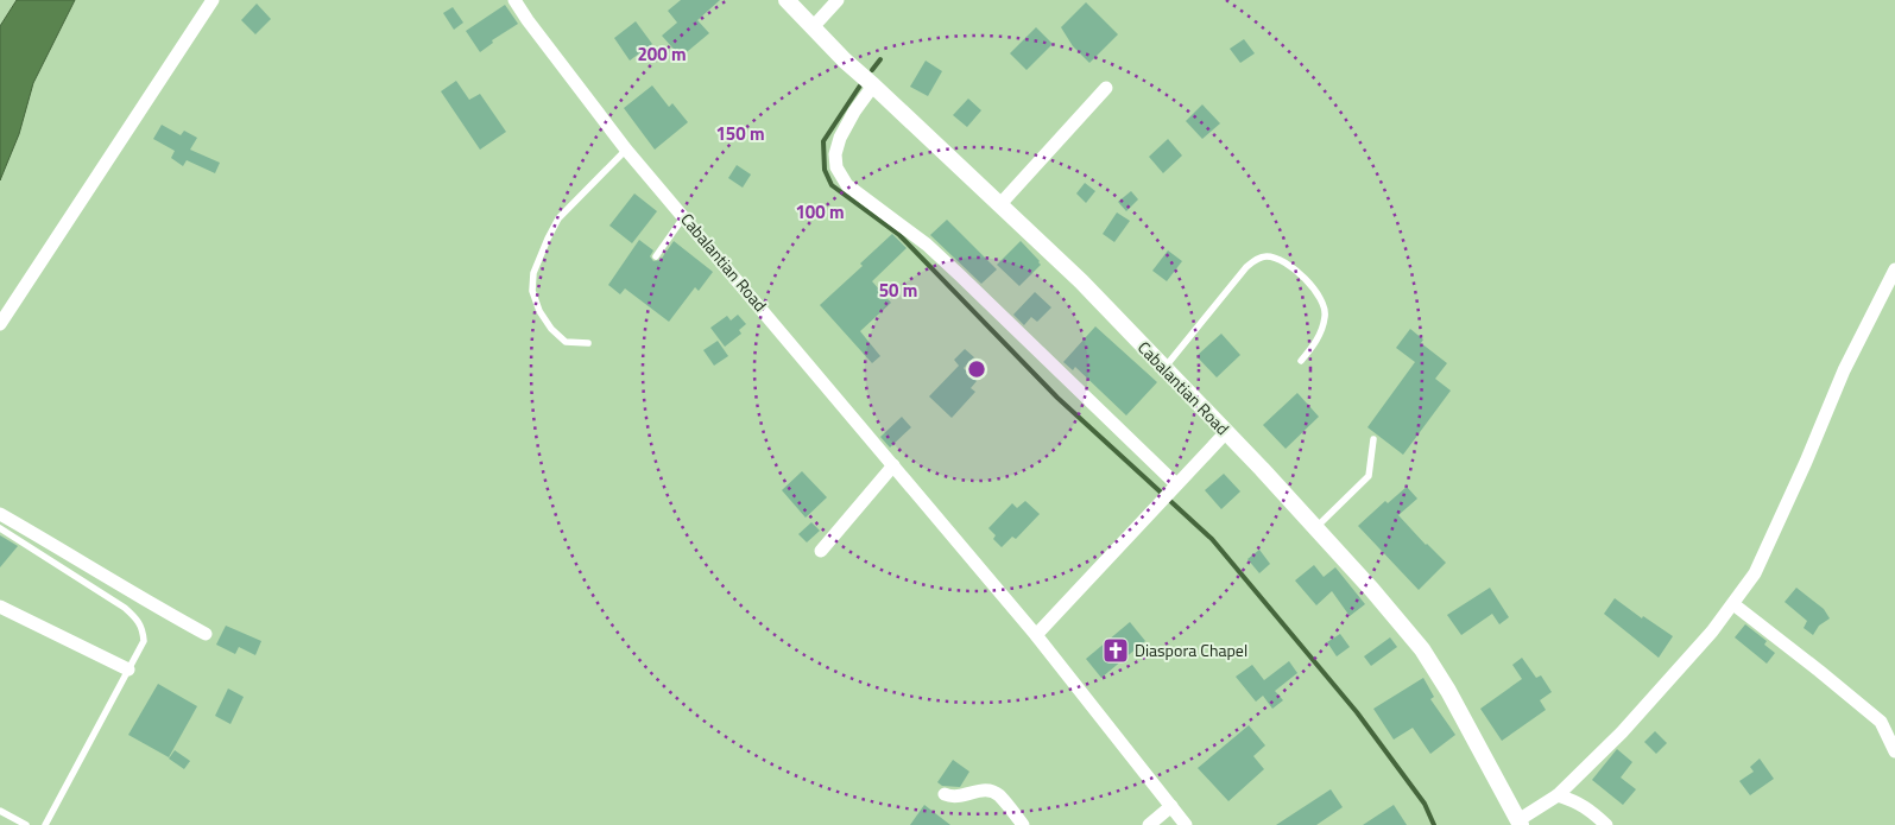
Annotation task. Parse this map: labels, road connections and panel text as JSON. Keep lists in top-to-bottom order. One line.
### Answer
{"streets":{"street":["Cabalantian Road"]},"places":{"church":["Diaspora Chapel"]},"rings":["200 m","150 m","100 m","50 m"]}
